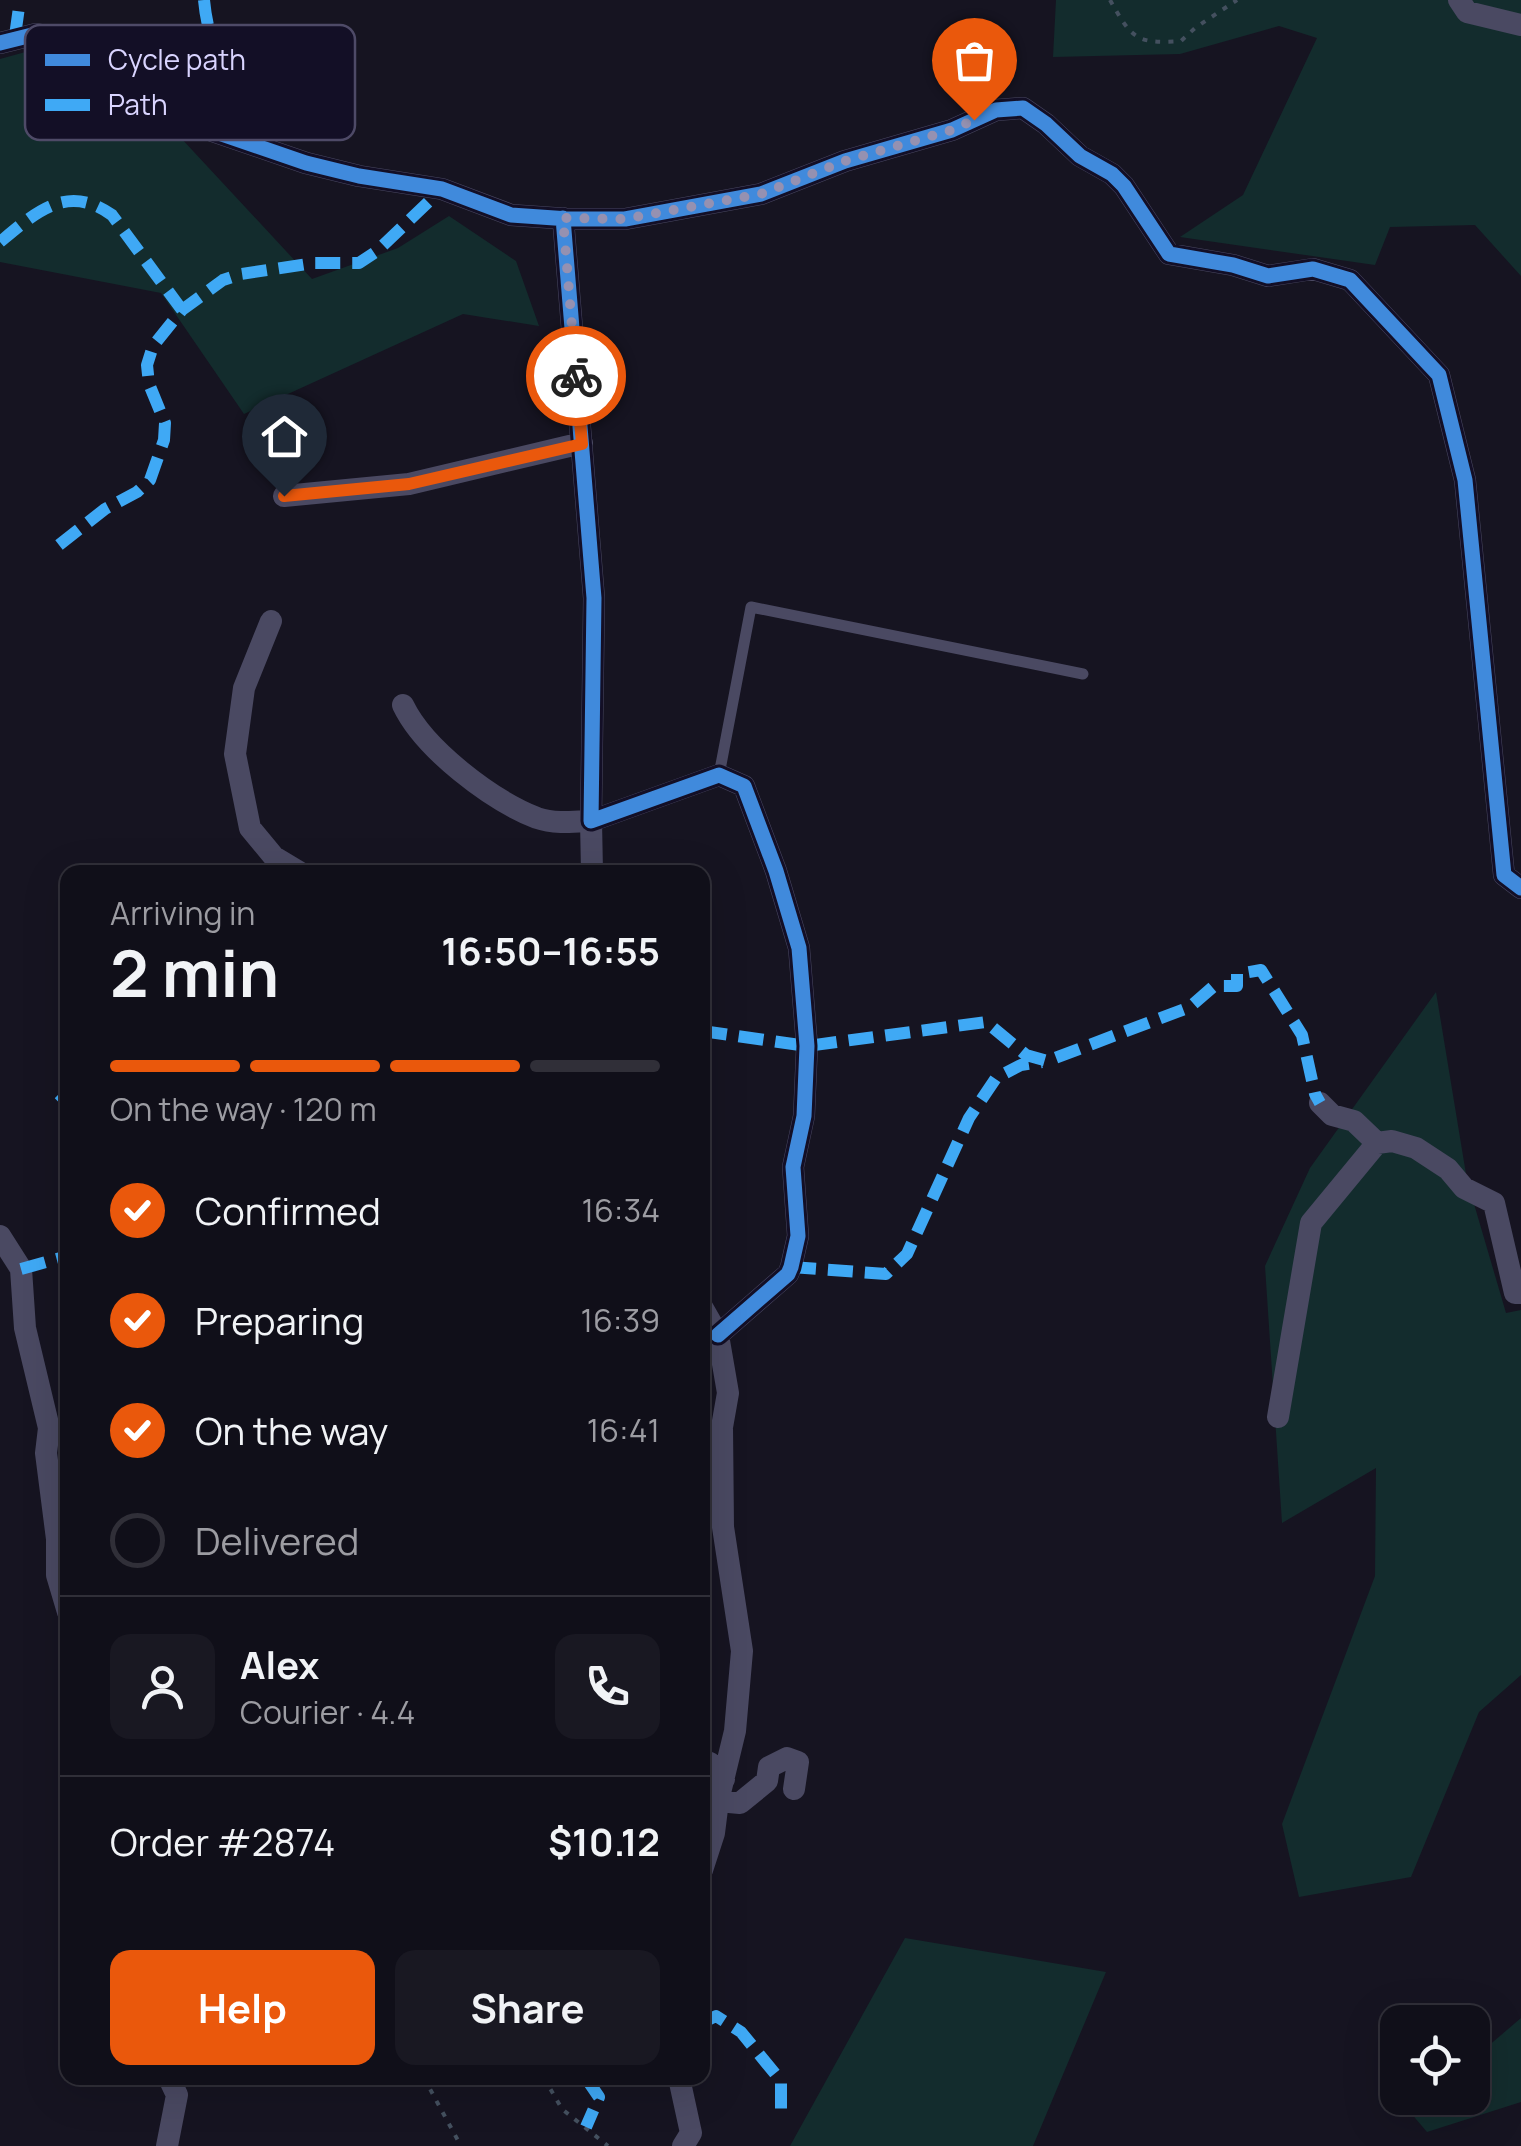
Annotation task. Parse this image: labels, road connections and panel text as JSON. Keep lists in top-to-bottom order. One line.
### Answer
{"legend":["Cycle path","Path"],"page":{"heading":["2 min","Arriving in","16:50–16:55"],"panel":["Alex","Courier · 4.4","Order #2874","$10.12"],"bar":"On the way · 120 m","list":[["Confirmed","16:34"],["Preparing","16:39"],["On the way","16:41"],"Delivered"],"buttons":["Help","Share"]}}
